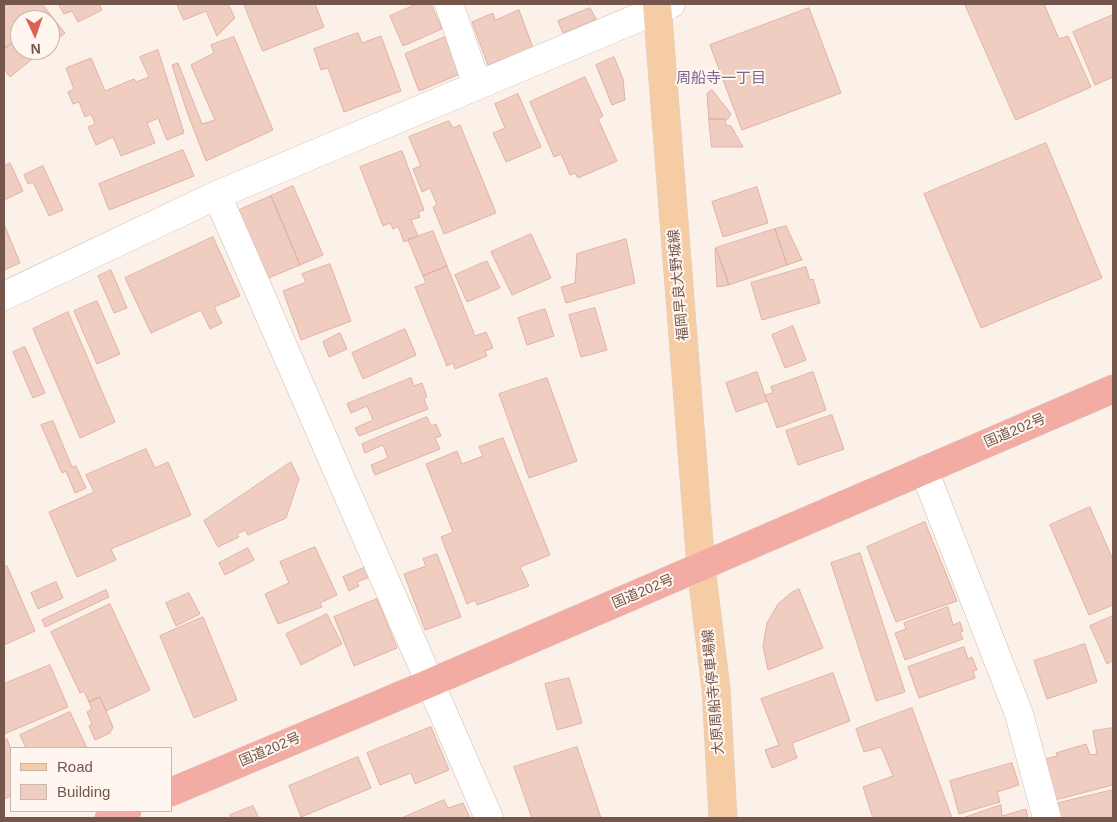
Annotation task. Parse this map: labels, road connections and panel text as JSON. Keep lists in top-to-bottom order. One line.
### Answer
{"streets":{"highway":["国道202号"],"main road":["福岡早良大野城線","大原周船寺停車場線"]},"crossings":[["福岡早良大野城線","国道202号"],["福岡早良大野城線","大原周船寺停車場線"],["国道202号","大原周船寺停車場線"]],"districts":["周船寺一丁目"],"legend":["Road","Building"],"north":"bottom"}
